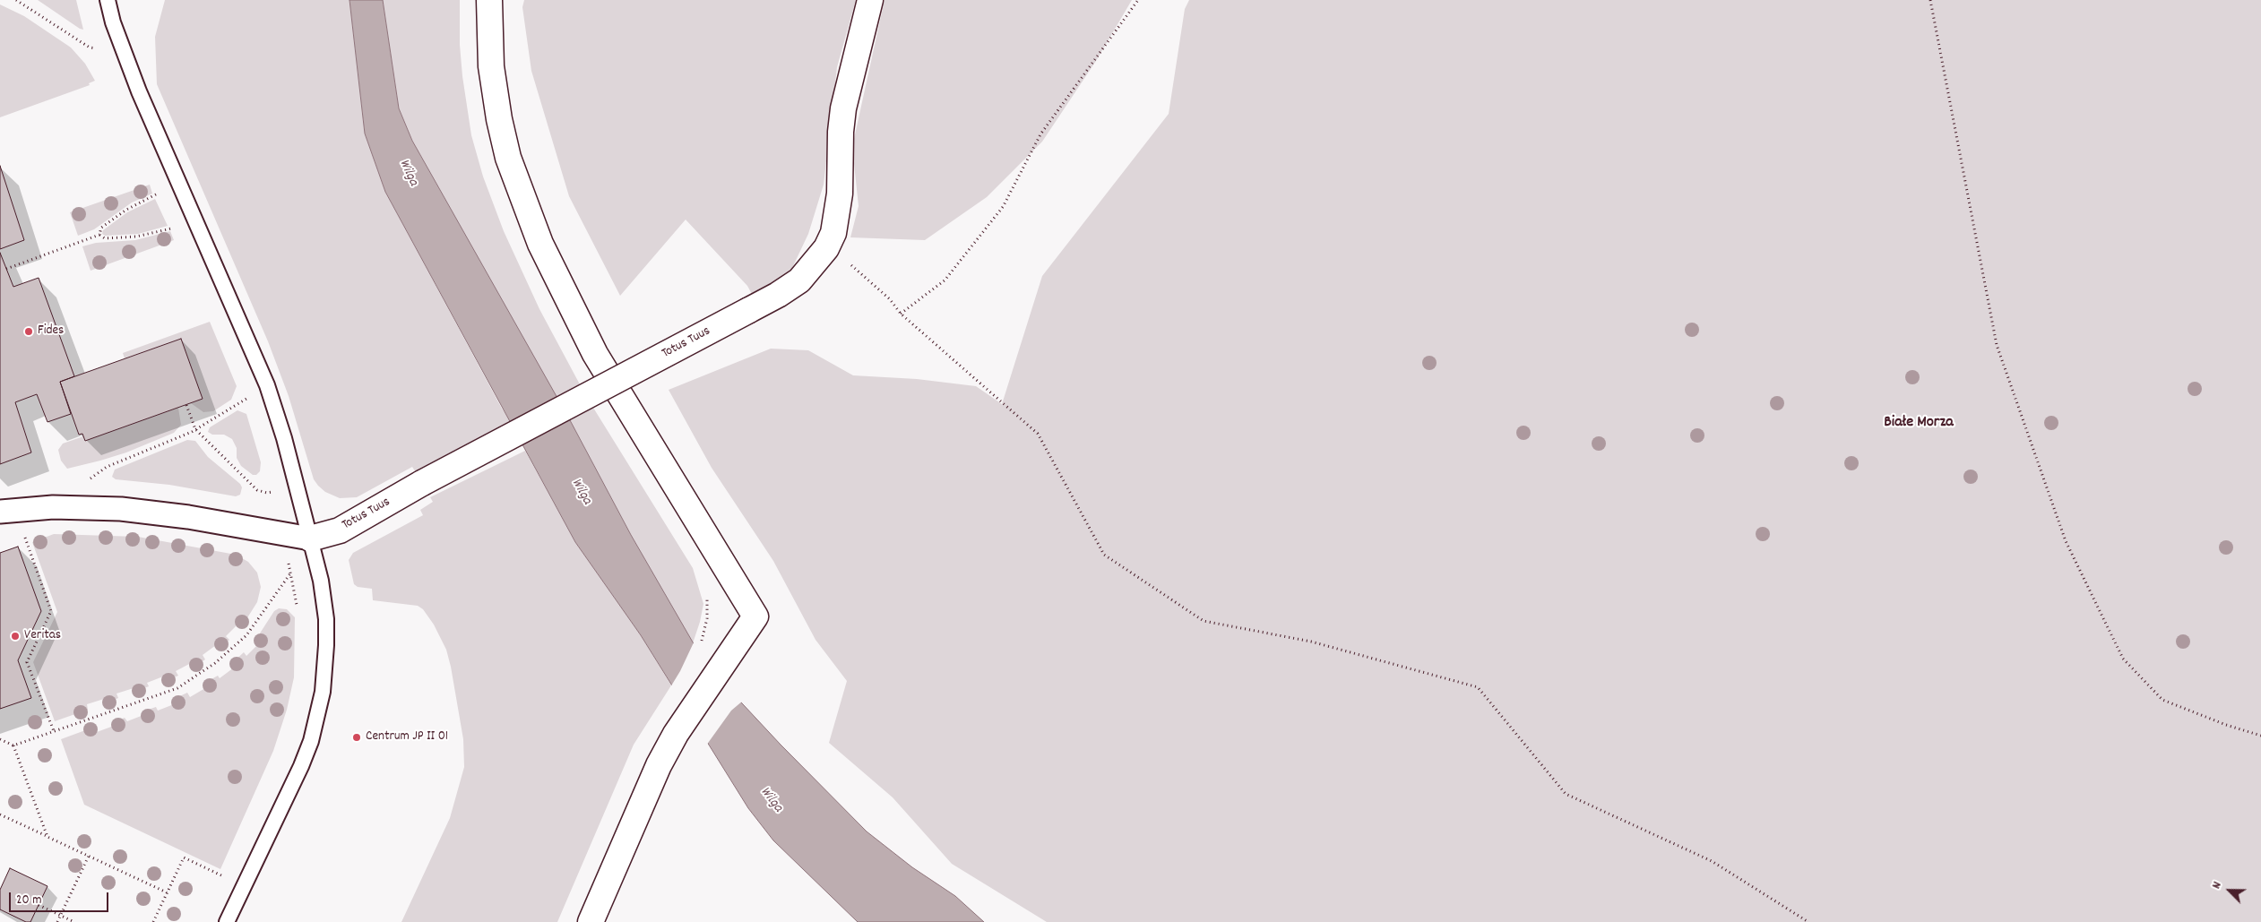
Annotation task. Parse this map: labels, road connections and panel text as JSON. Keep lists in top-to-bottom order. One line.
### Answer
{"streets":{"street":["Totus Tuus"]},"districts":["Białe Morza"],"water":["Wilga"],"places":["Fides","Veritas","Centrum JP II 01"],"scale_bar":"20 m","north":"top left"}
